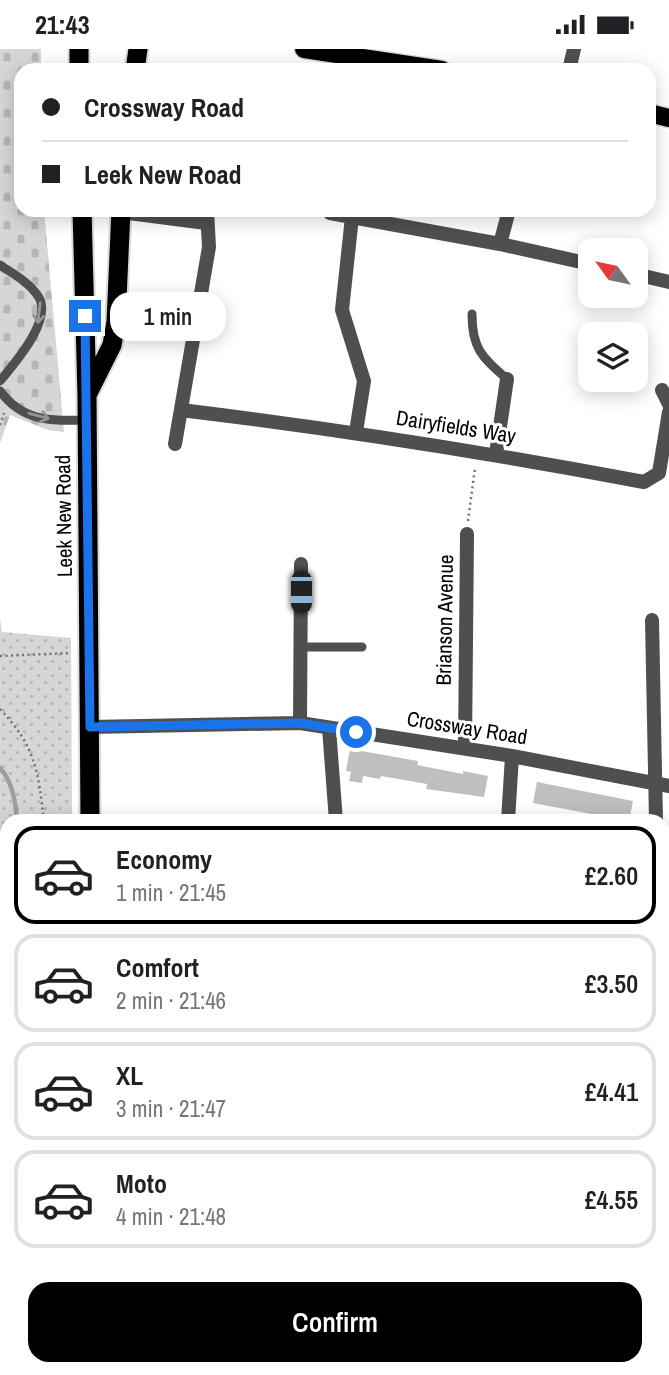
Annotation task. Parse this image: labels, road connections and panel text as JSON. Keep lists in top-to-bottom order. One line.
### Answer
{"streets":{"highway":["Leek New Road"],"street":["Dairyfields Way","Brianson Avenue","Crossway Road"]},"crossings":[["Leek New Road","Crossway Road"],["Brianson Avenue","Crossway Road"]],"north":"top left","page":{"status":"21:43","banner":["Crossway Road","Leek New Road"],"bubble":"1 min","list":[{"name":"Economy","note":"1 min · 21:45","value":"£2.60"},{"name":"Comfort","note":"2 min · 21:46","value":"£3.50"},{"name":"XL","note":"3 min · 21:47","value":"£4.41"},{"name":"Moto","note":"4 min · 21:48","value":"£4.55"}],"buttons":"Confirm"}}
